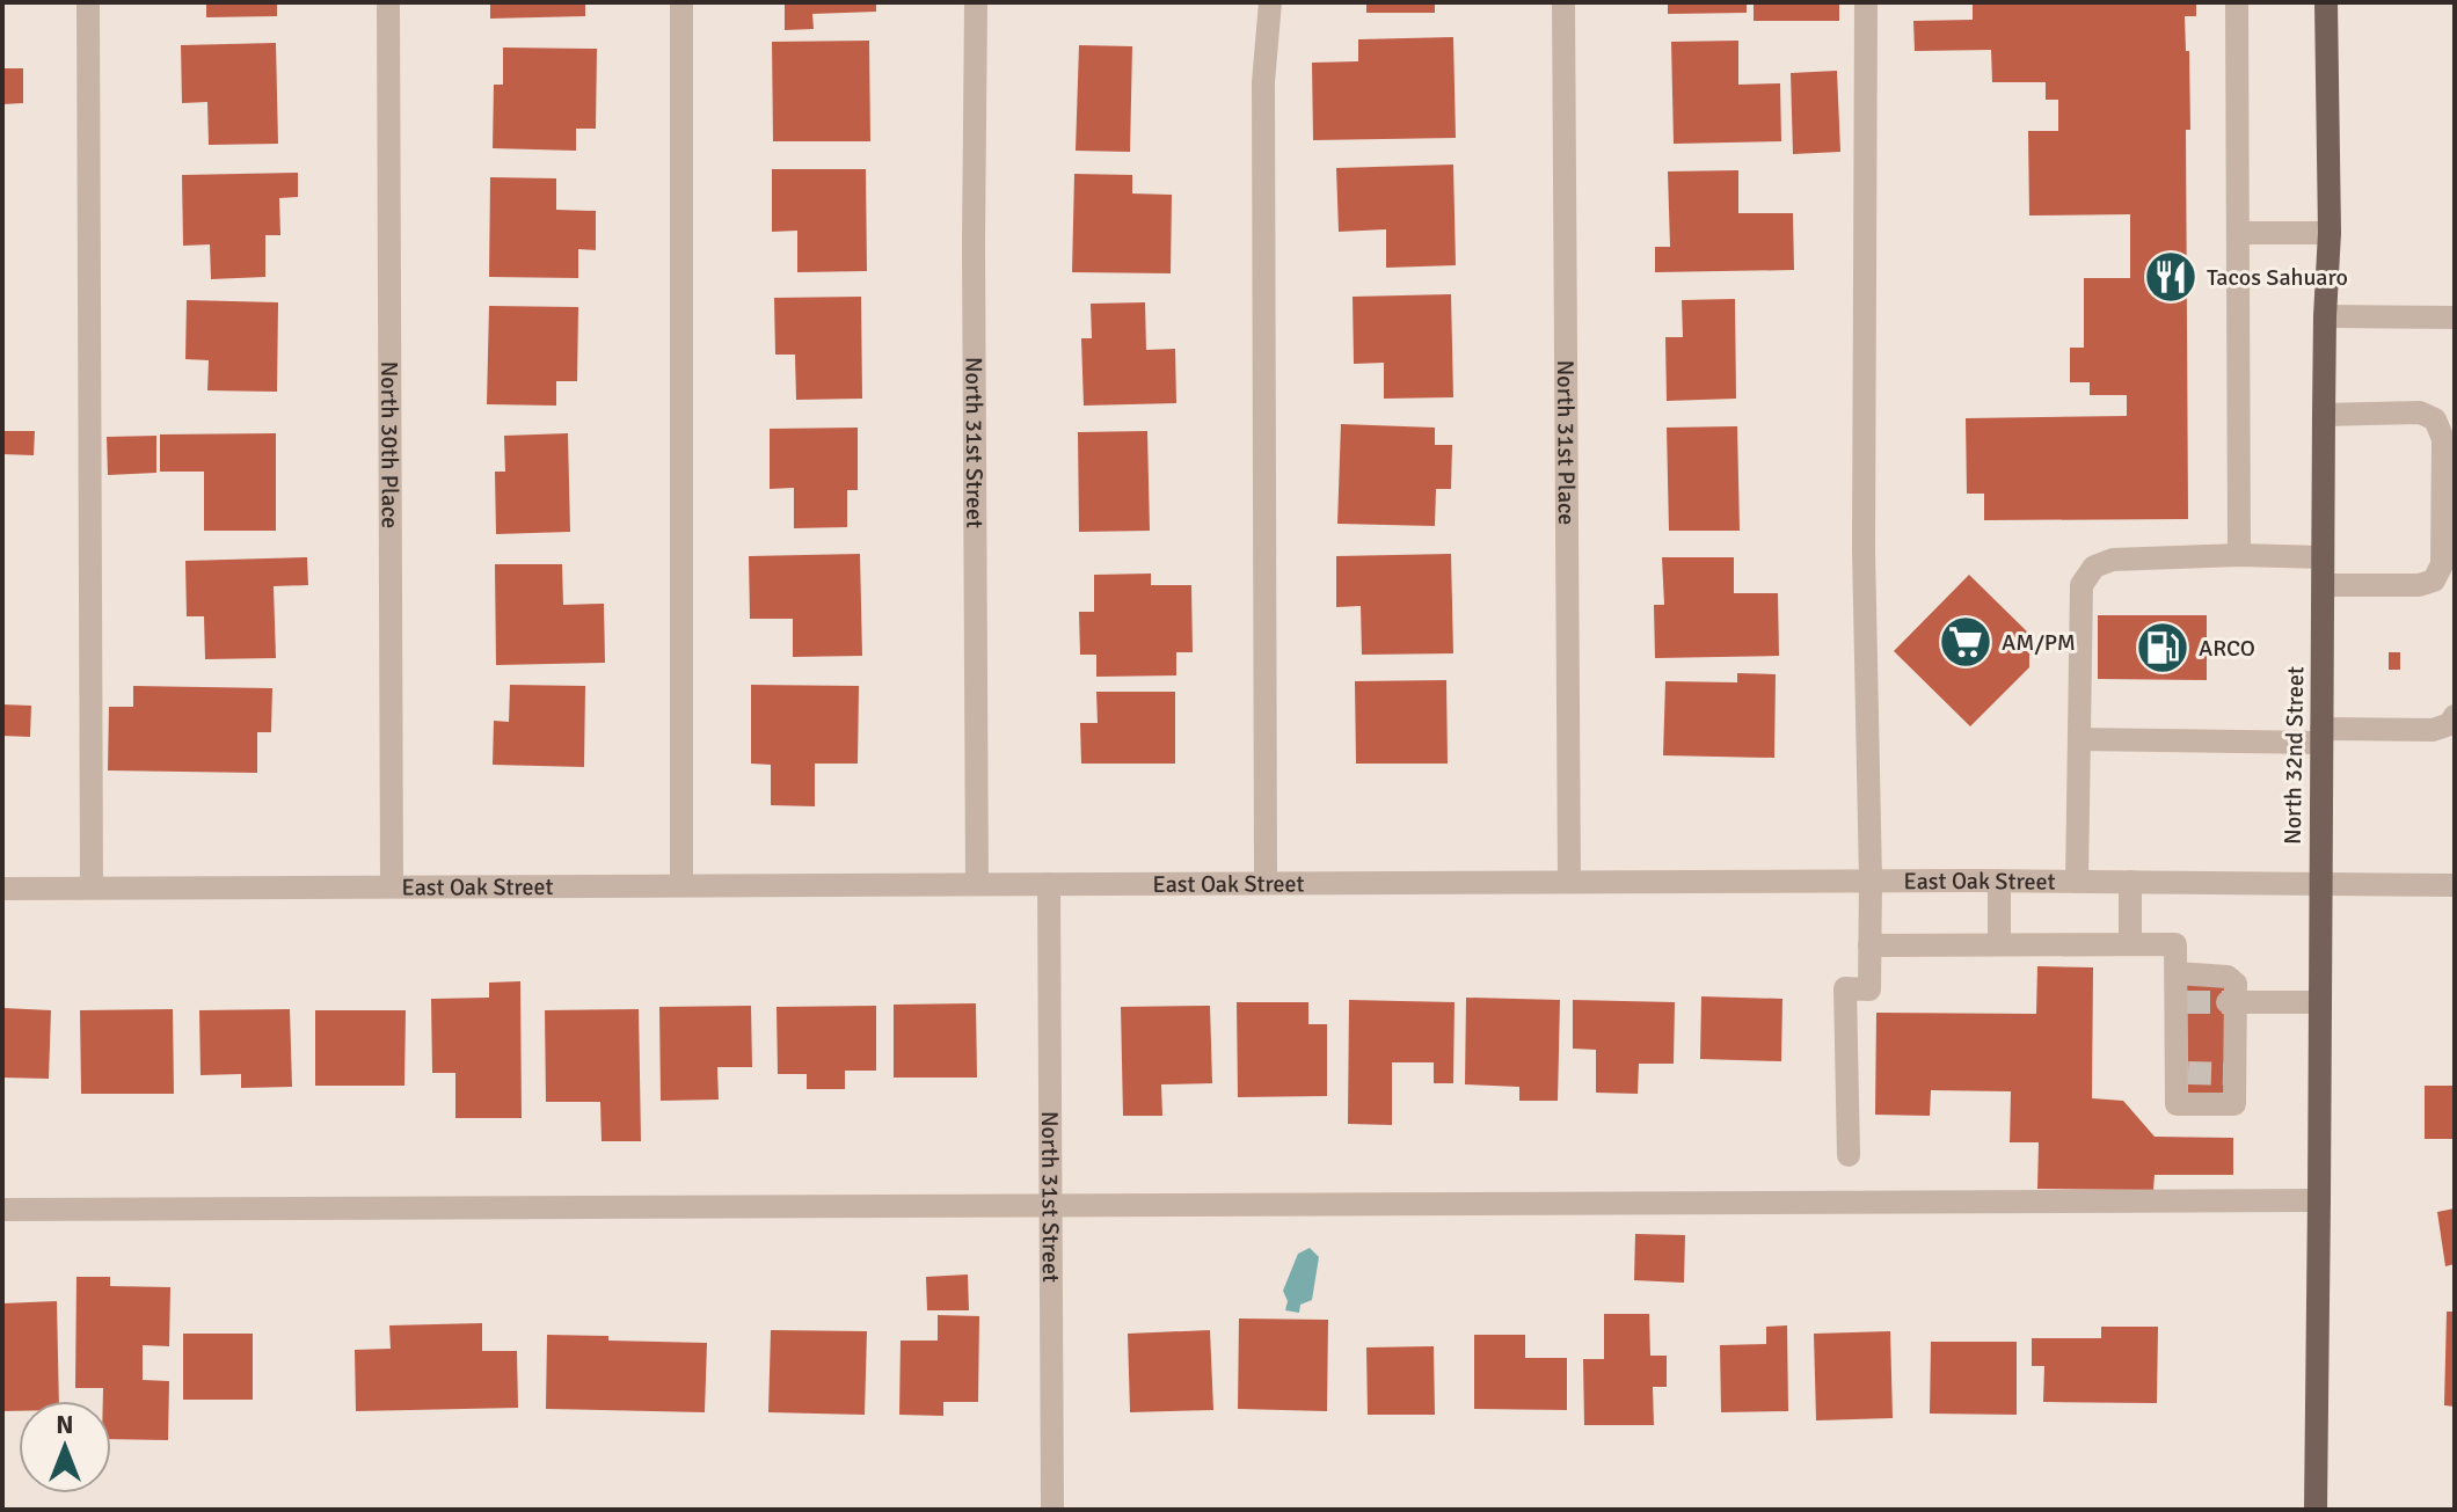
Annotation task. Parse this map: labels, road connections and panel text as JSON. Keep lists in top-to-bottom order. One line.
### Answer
{"streets":{"main road":["North 32nd Street"],"street":["North 31st Place","North 31st Street","North 30th Place","East Oak Street"]},"crossings":[["North 31st Place","East Oak Street"],["North 31st Street","East Oak Street"],["North 30th Place","East Oak Street"],["North 32nd Street","East Oak Street"]],"places":{"restaurant":["Tacos Sahuaro"],"supermarket":["AM/PM"],"fuel station":["ARCO"]},"north":"top"}
